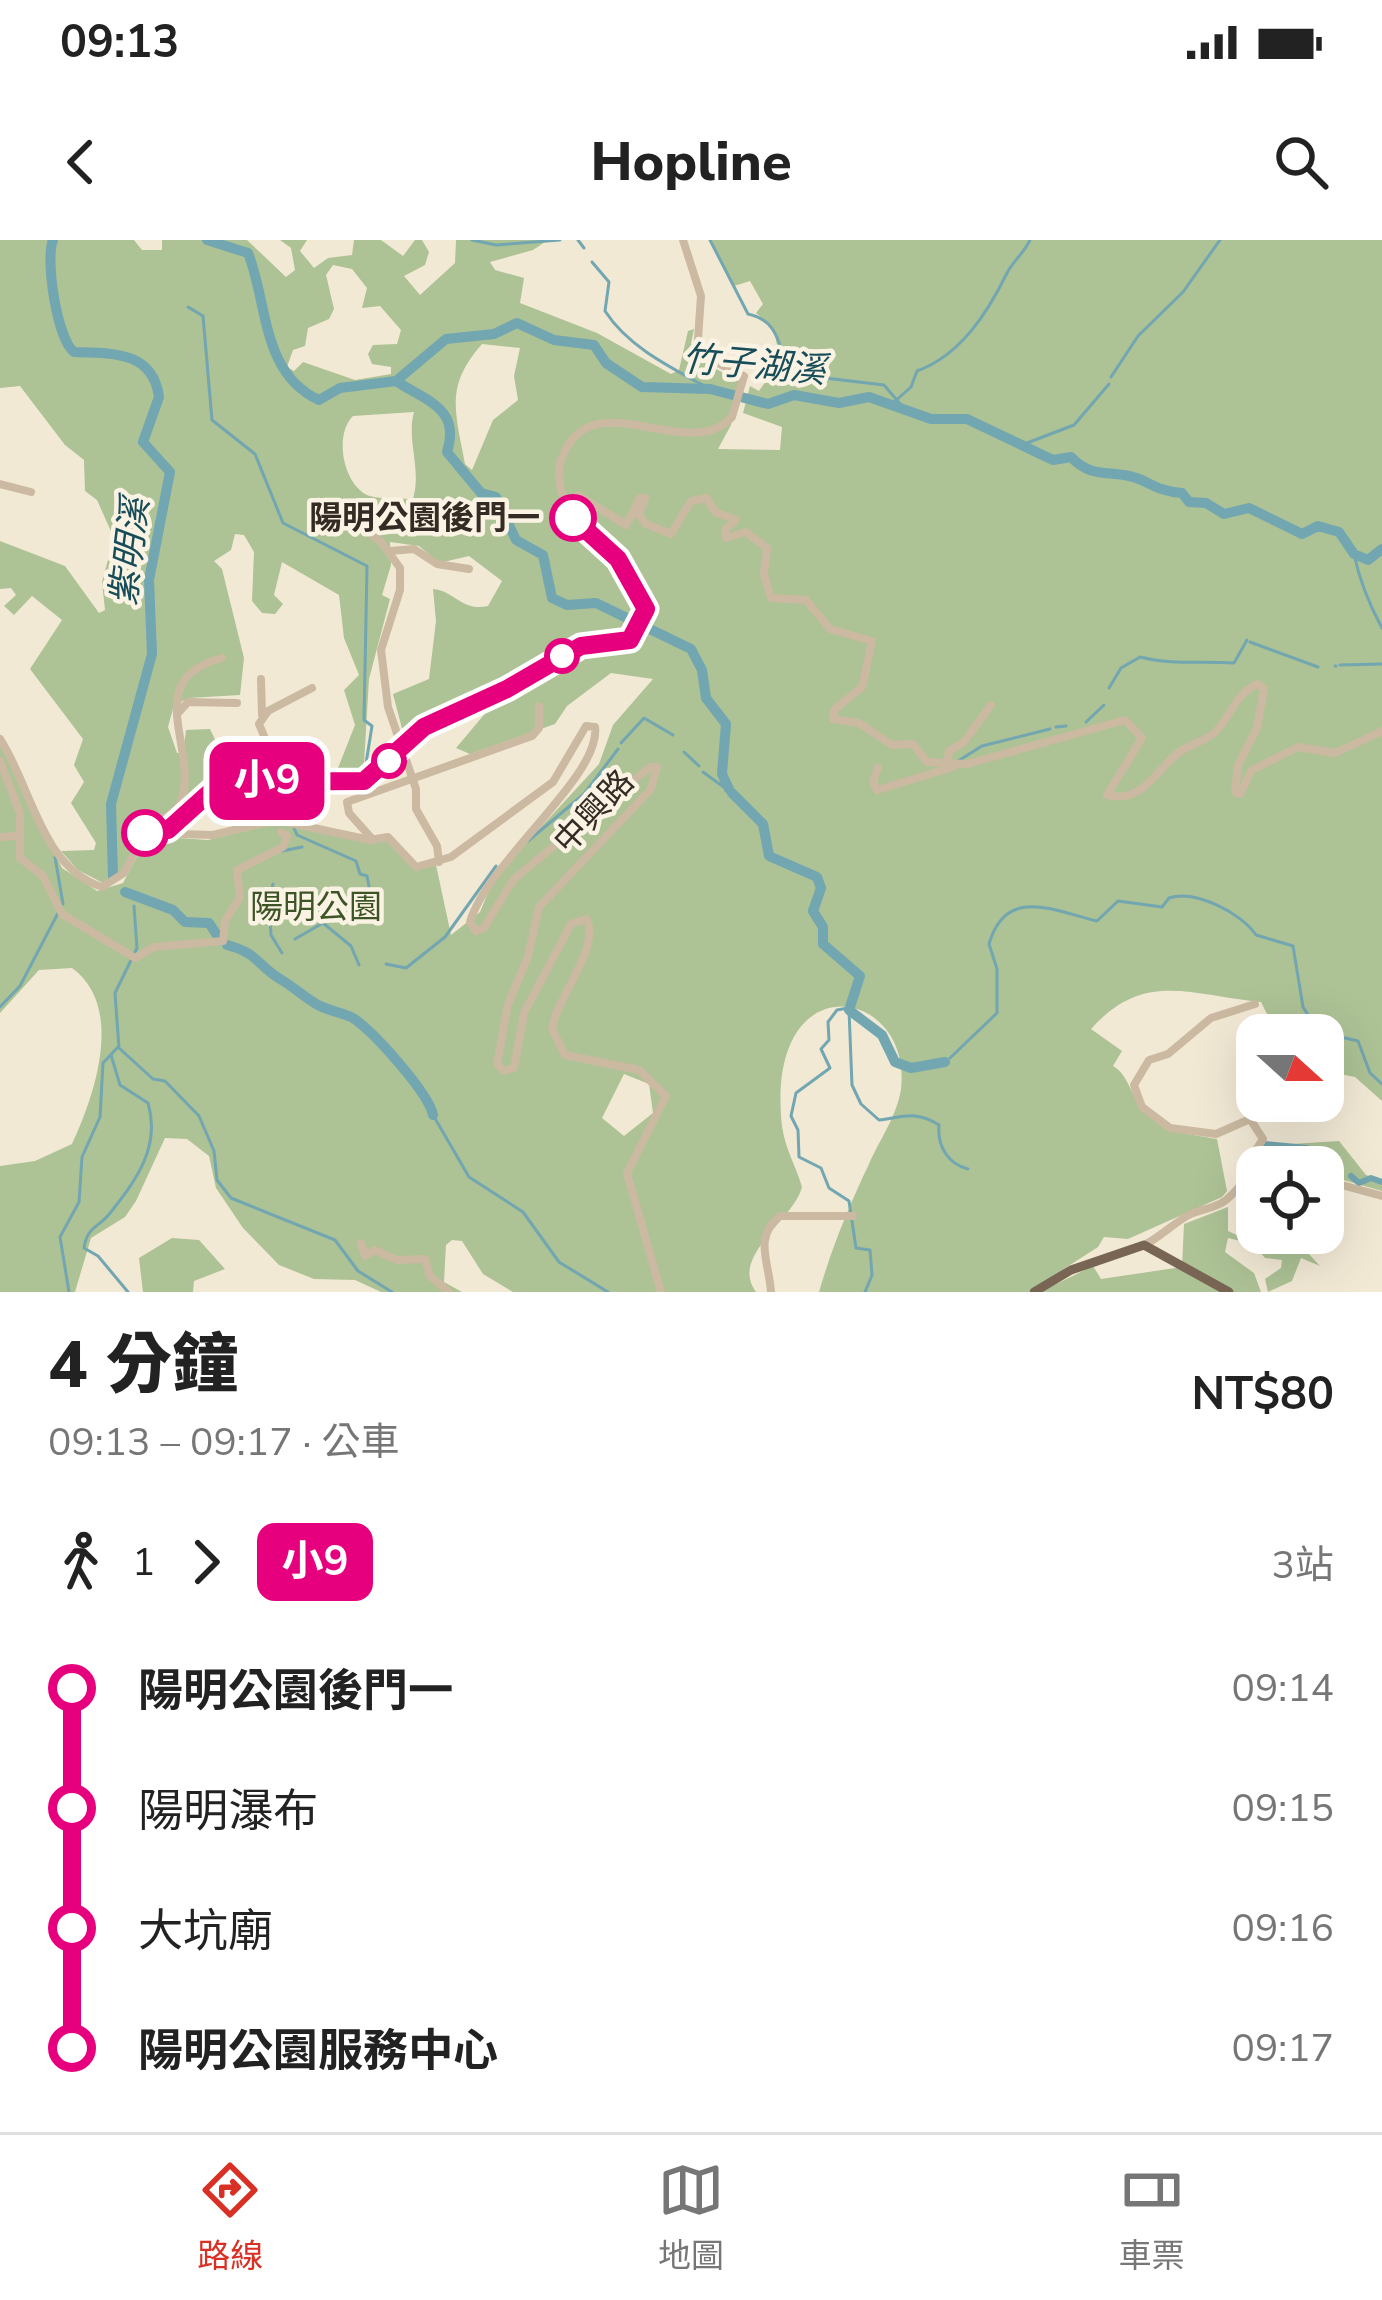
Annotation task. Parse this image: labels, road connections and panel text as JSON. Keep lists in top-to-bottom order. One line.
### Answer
{"streets":{"street":["中興路"]},"water":["竹子湖溪","紫明溪"],"parks":["陽明公園"],"places":["陽明公園後門一"],"lines":["bus line 小9"],"north":"right","page":{"status":"09:13","header":"Hopline","on_map":"小9","heading":["4 分鐘","09:13 – 09:17 · 公車","NT$80"],"legs":["1","小9","3站"],"list":[{"name":"陽明公園後門一","value":"09:14"},{"name":"陽明瀑布","value":"09:15"},{"name":"大坑廟","value":"09:16"},{"name":"陽明公園服務中心","value":"09:17"}],"tabs":["路線","地圖","車票"]}}
